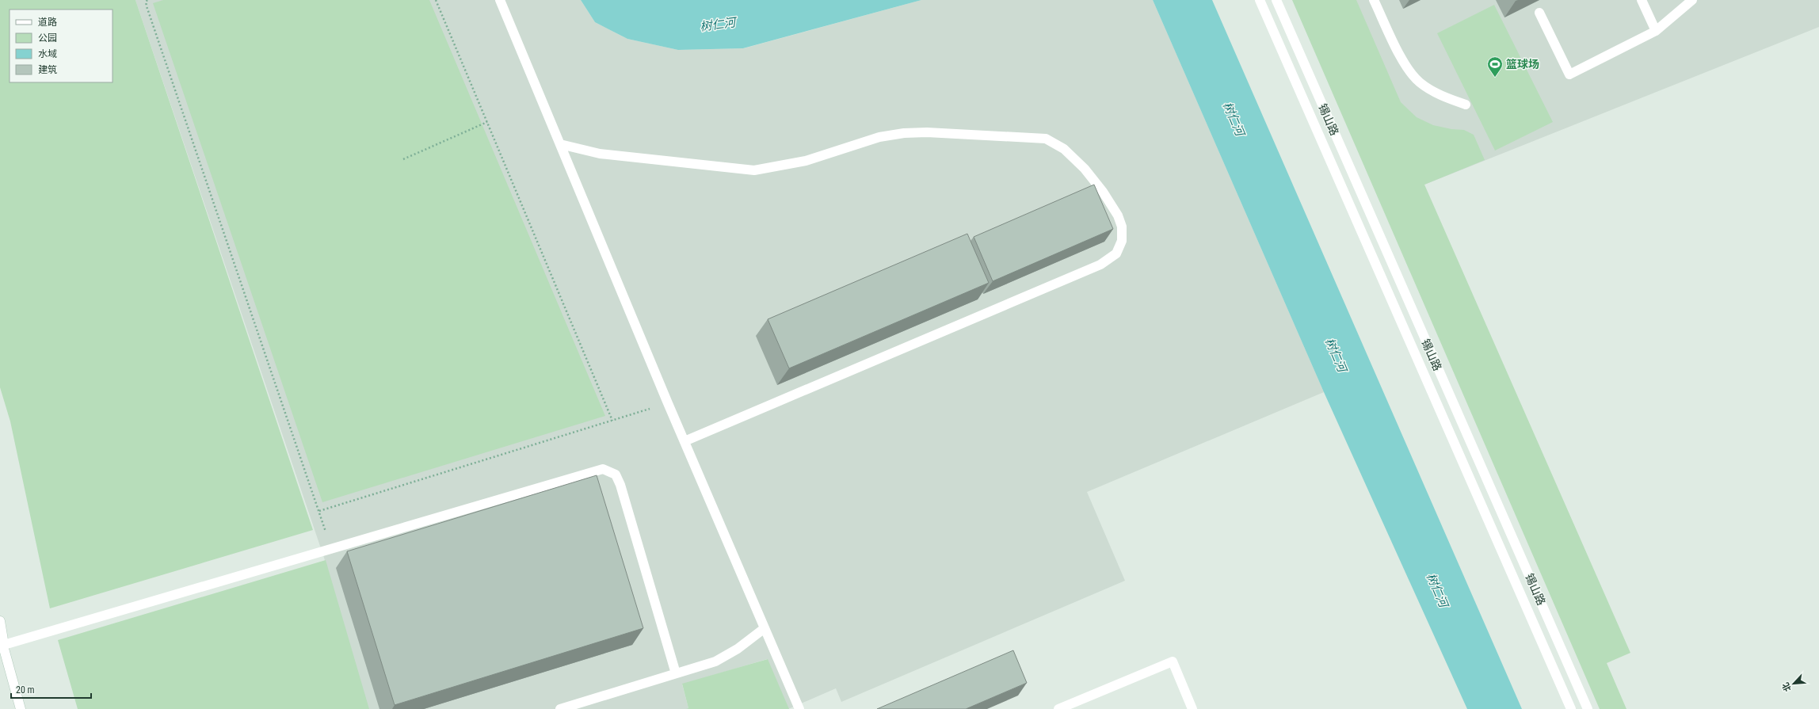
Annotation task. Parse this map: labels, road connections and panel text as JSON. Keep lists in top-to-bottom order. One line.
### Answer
{"streets":{"street":["锡山路"]},"water":["树仁河"],"places":{"sports":["篮球场"]},"legend":["道路","公园","水域","建筑"],"scale_bar":"20 m","north":"bottom left"}
